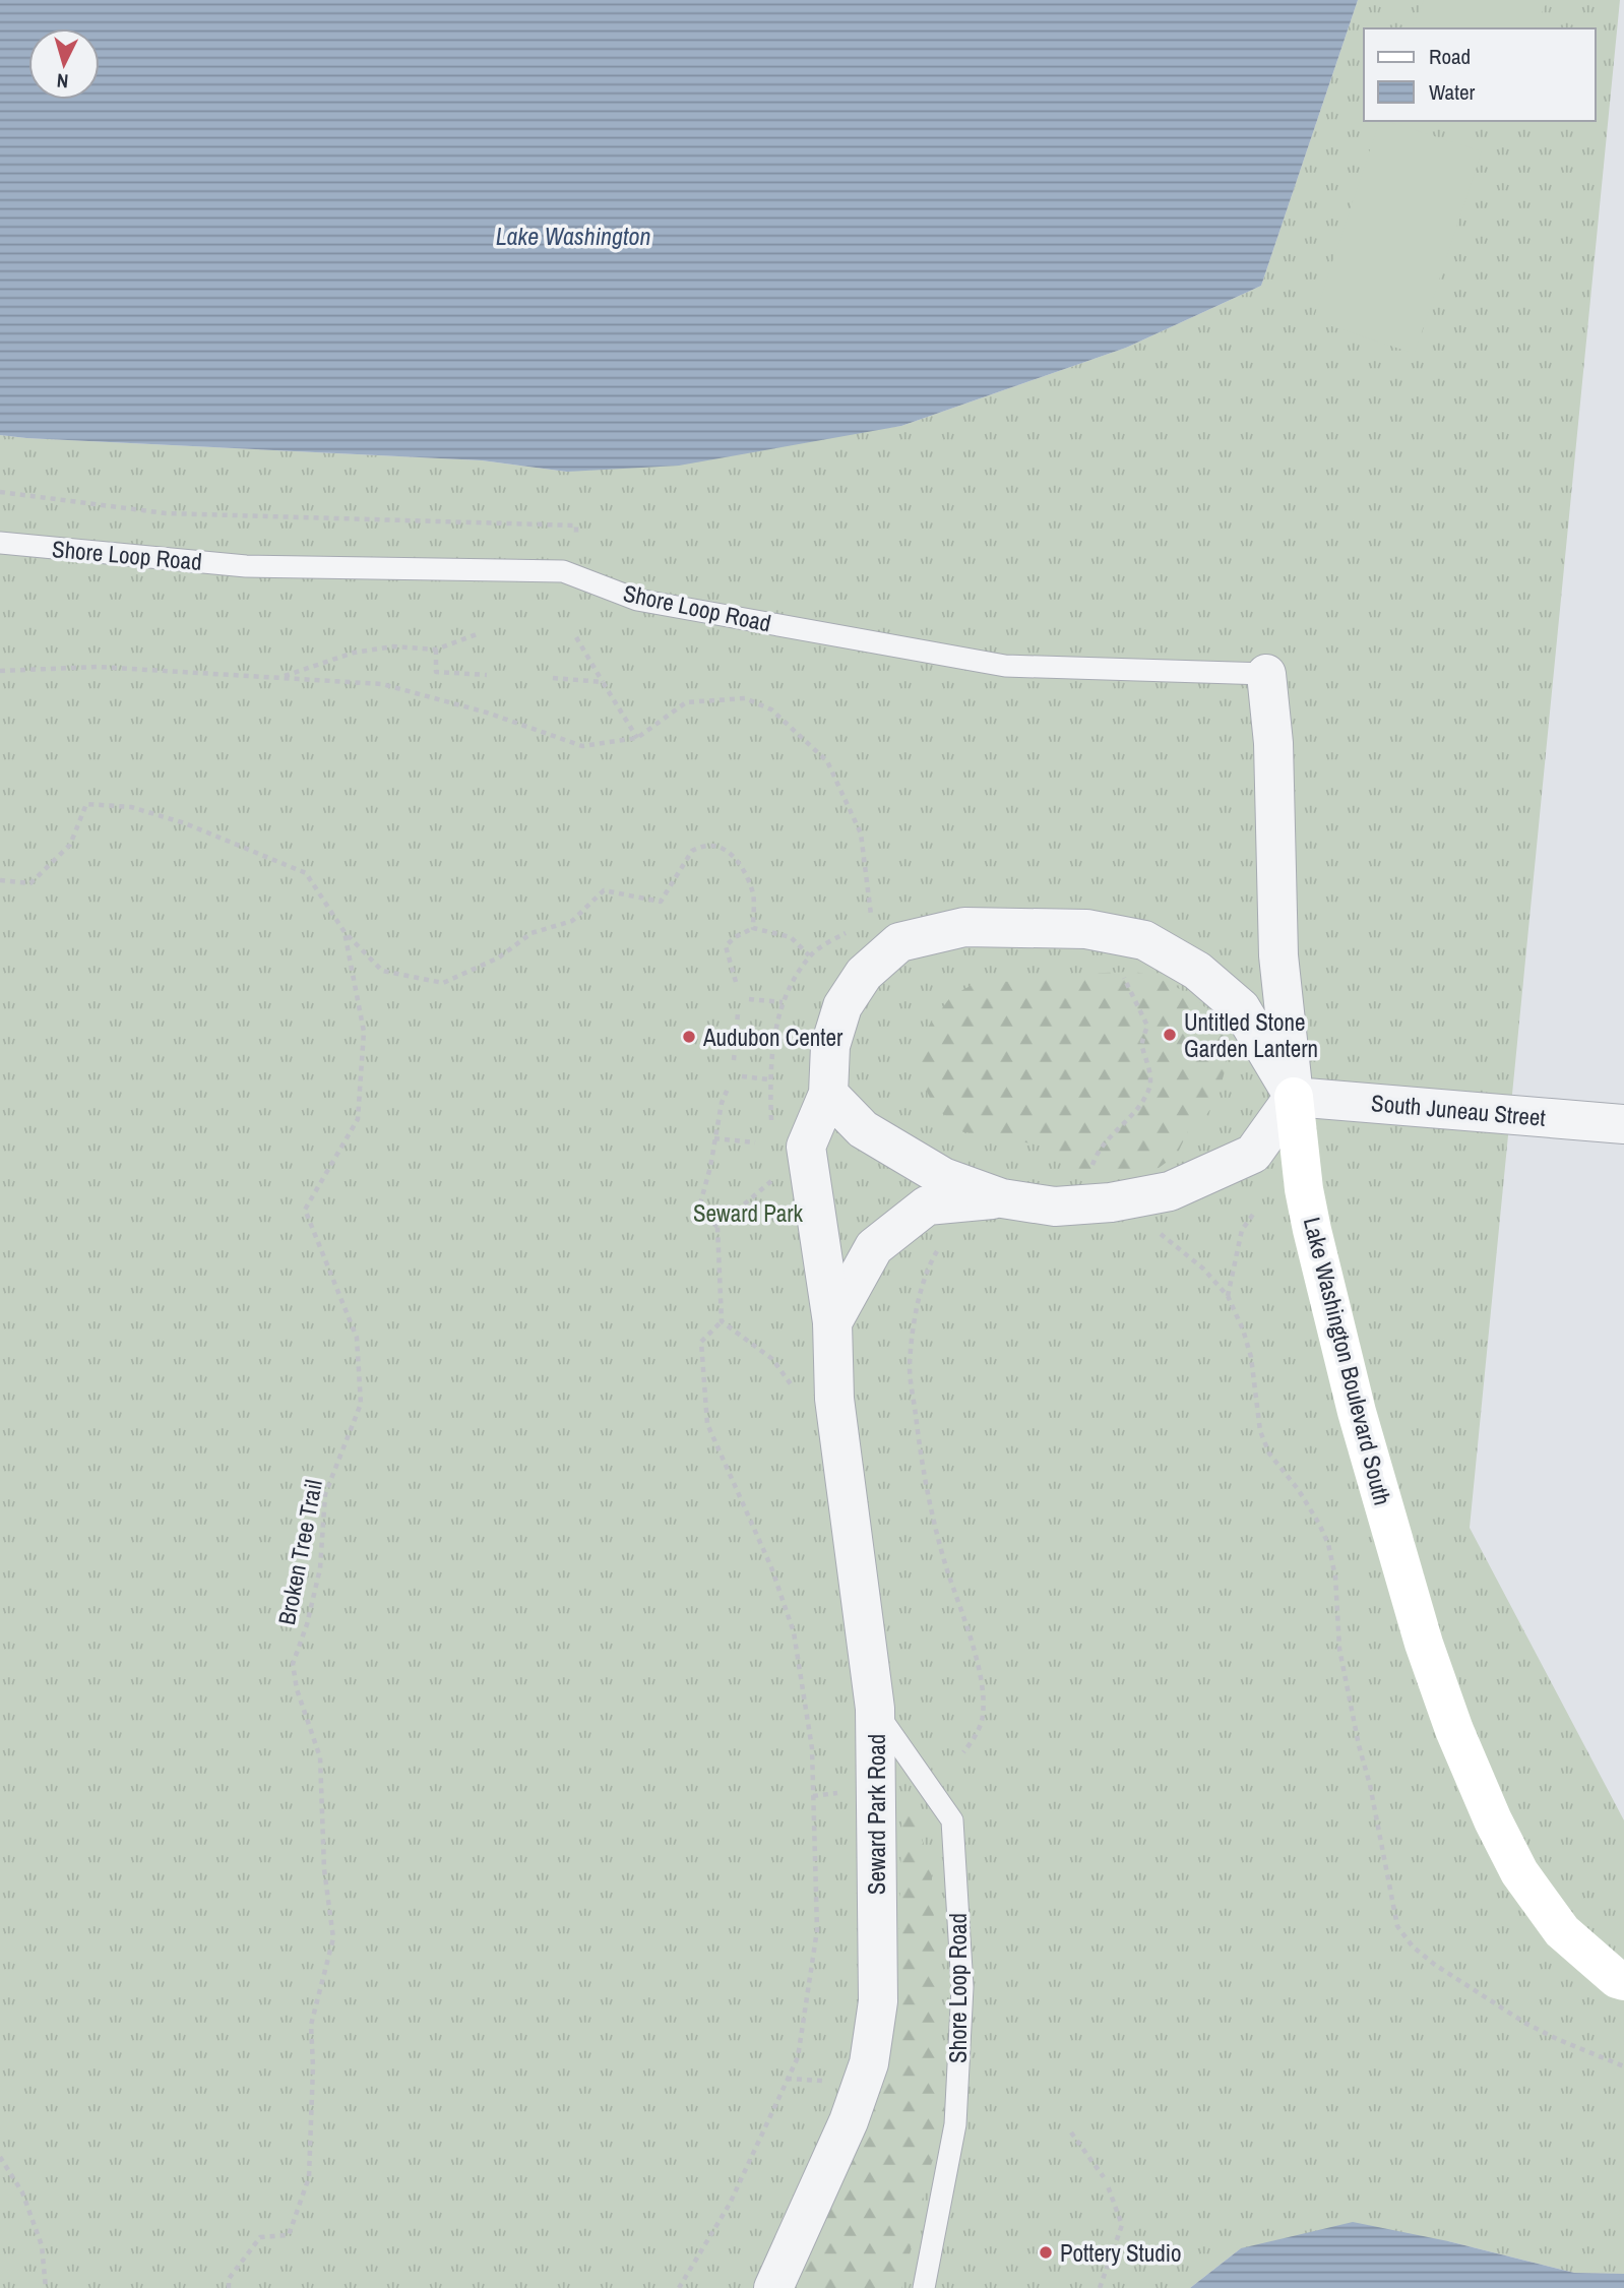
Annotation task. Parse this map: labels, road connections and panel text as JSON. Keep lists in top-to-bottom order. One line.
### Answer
{"streets":{"main road":["Lake Washington Boulevard South"],"street":["South Juneau Street","Seward Park Road"],"lane":["Shore Loop Road"],"path":["Broken Tree Trail"]},"crossings":[["Shore Loop Road","Lake Washington Boulevard South"],["Shore Loop Road","Seward Park Road"],["South Juneau Street","Lake Washington Boulevard South"],["South Juneau Street","Seward Park Road"],["Lake Washington Boulevard South","Seward Park Road"]],"water":["Lake Washington"],"parks":["Seward Park"],"places":["Untitled Stone Garden Lantern","Audubon Center","Pottery Studio"],"legend":["Road","Water"],"north":"bottom"}
